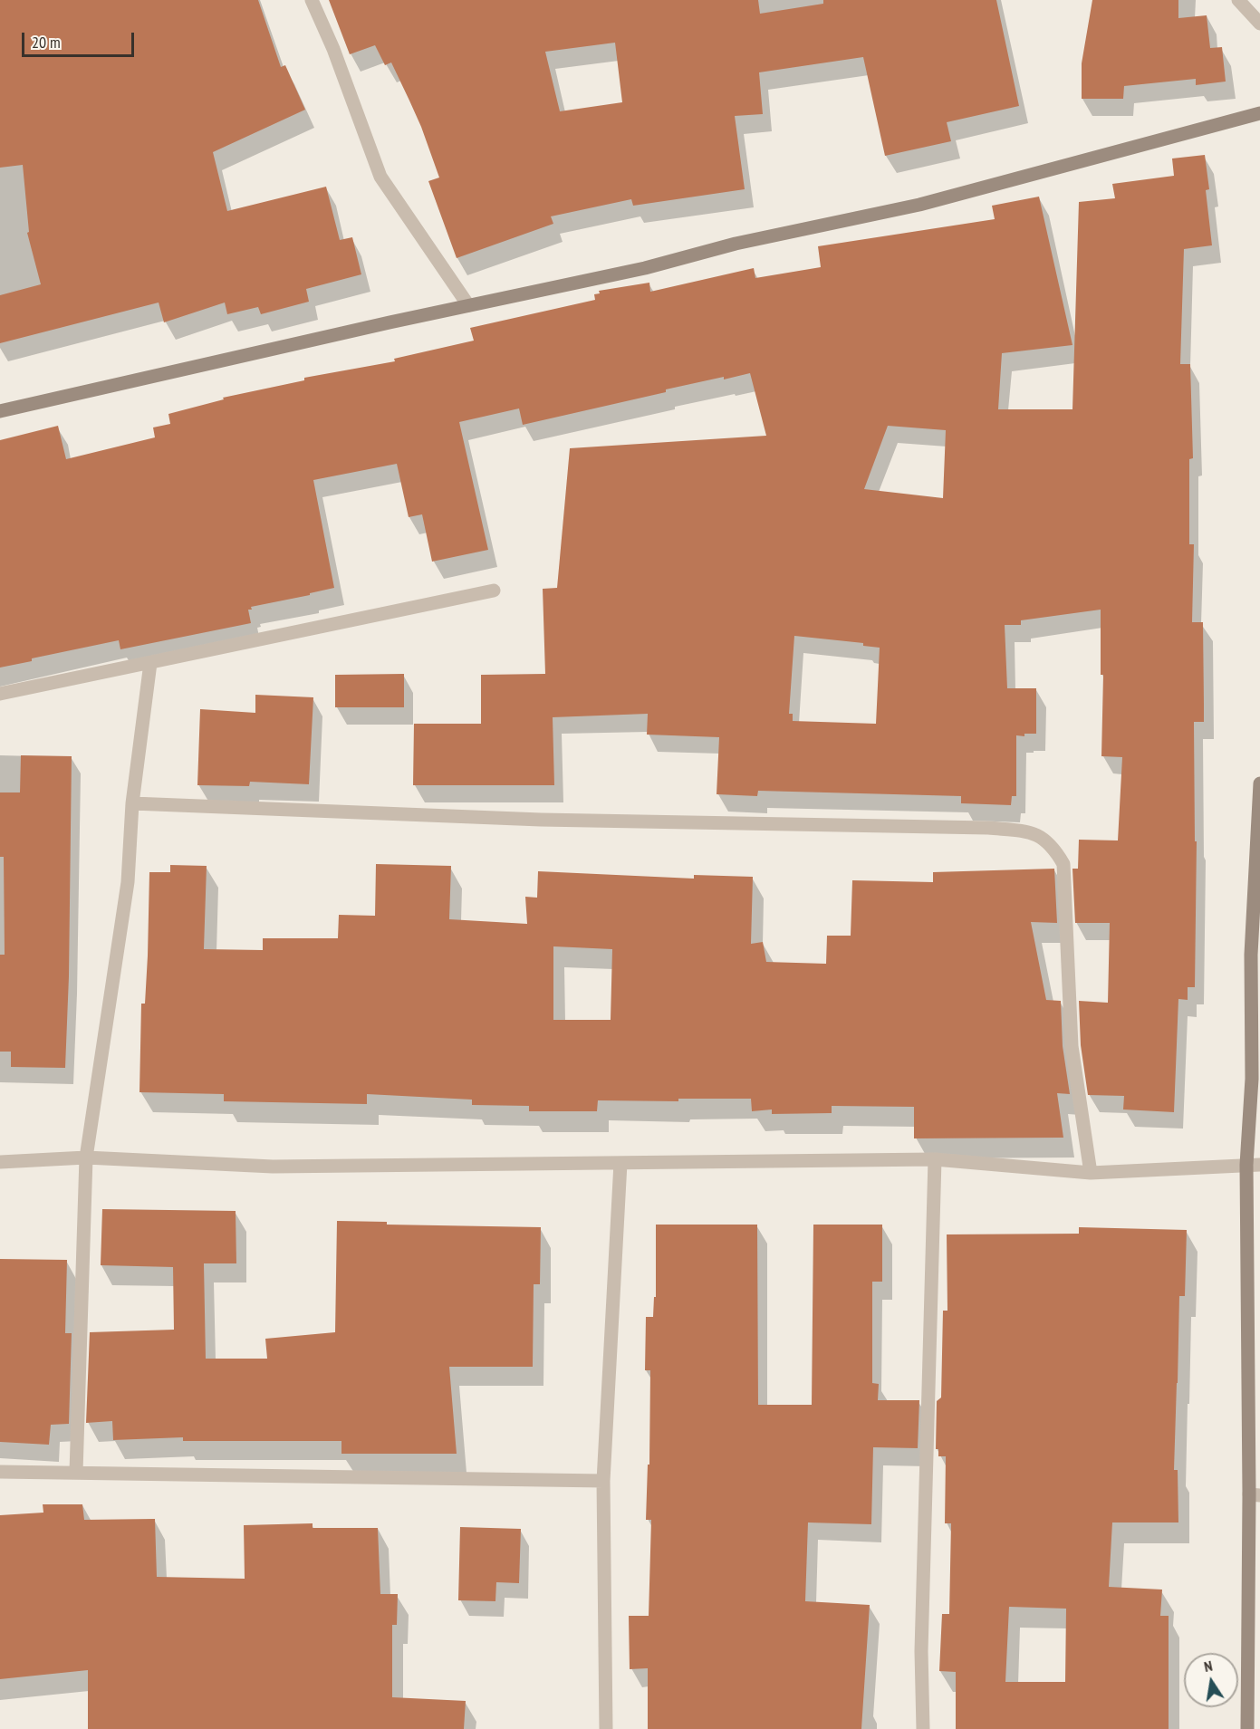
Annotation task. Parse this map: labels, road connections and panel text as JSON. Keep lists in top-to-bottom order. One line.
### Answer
{"scale_bar":"20 m","north":"top"}
